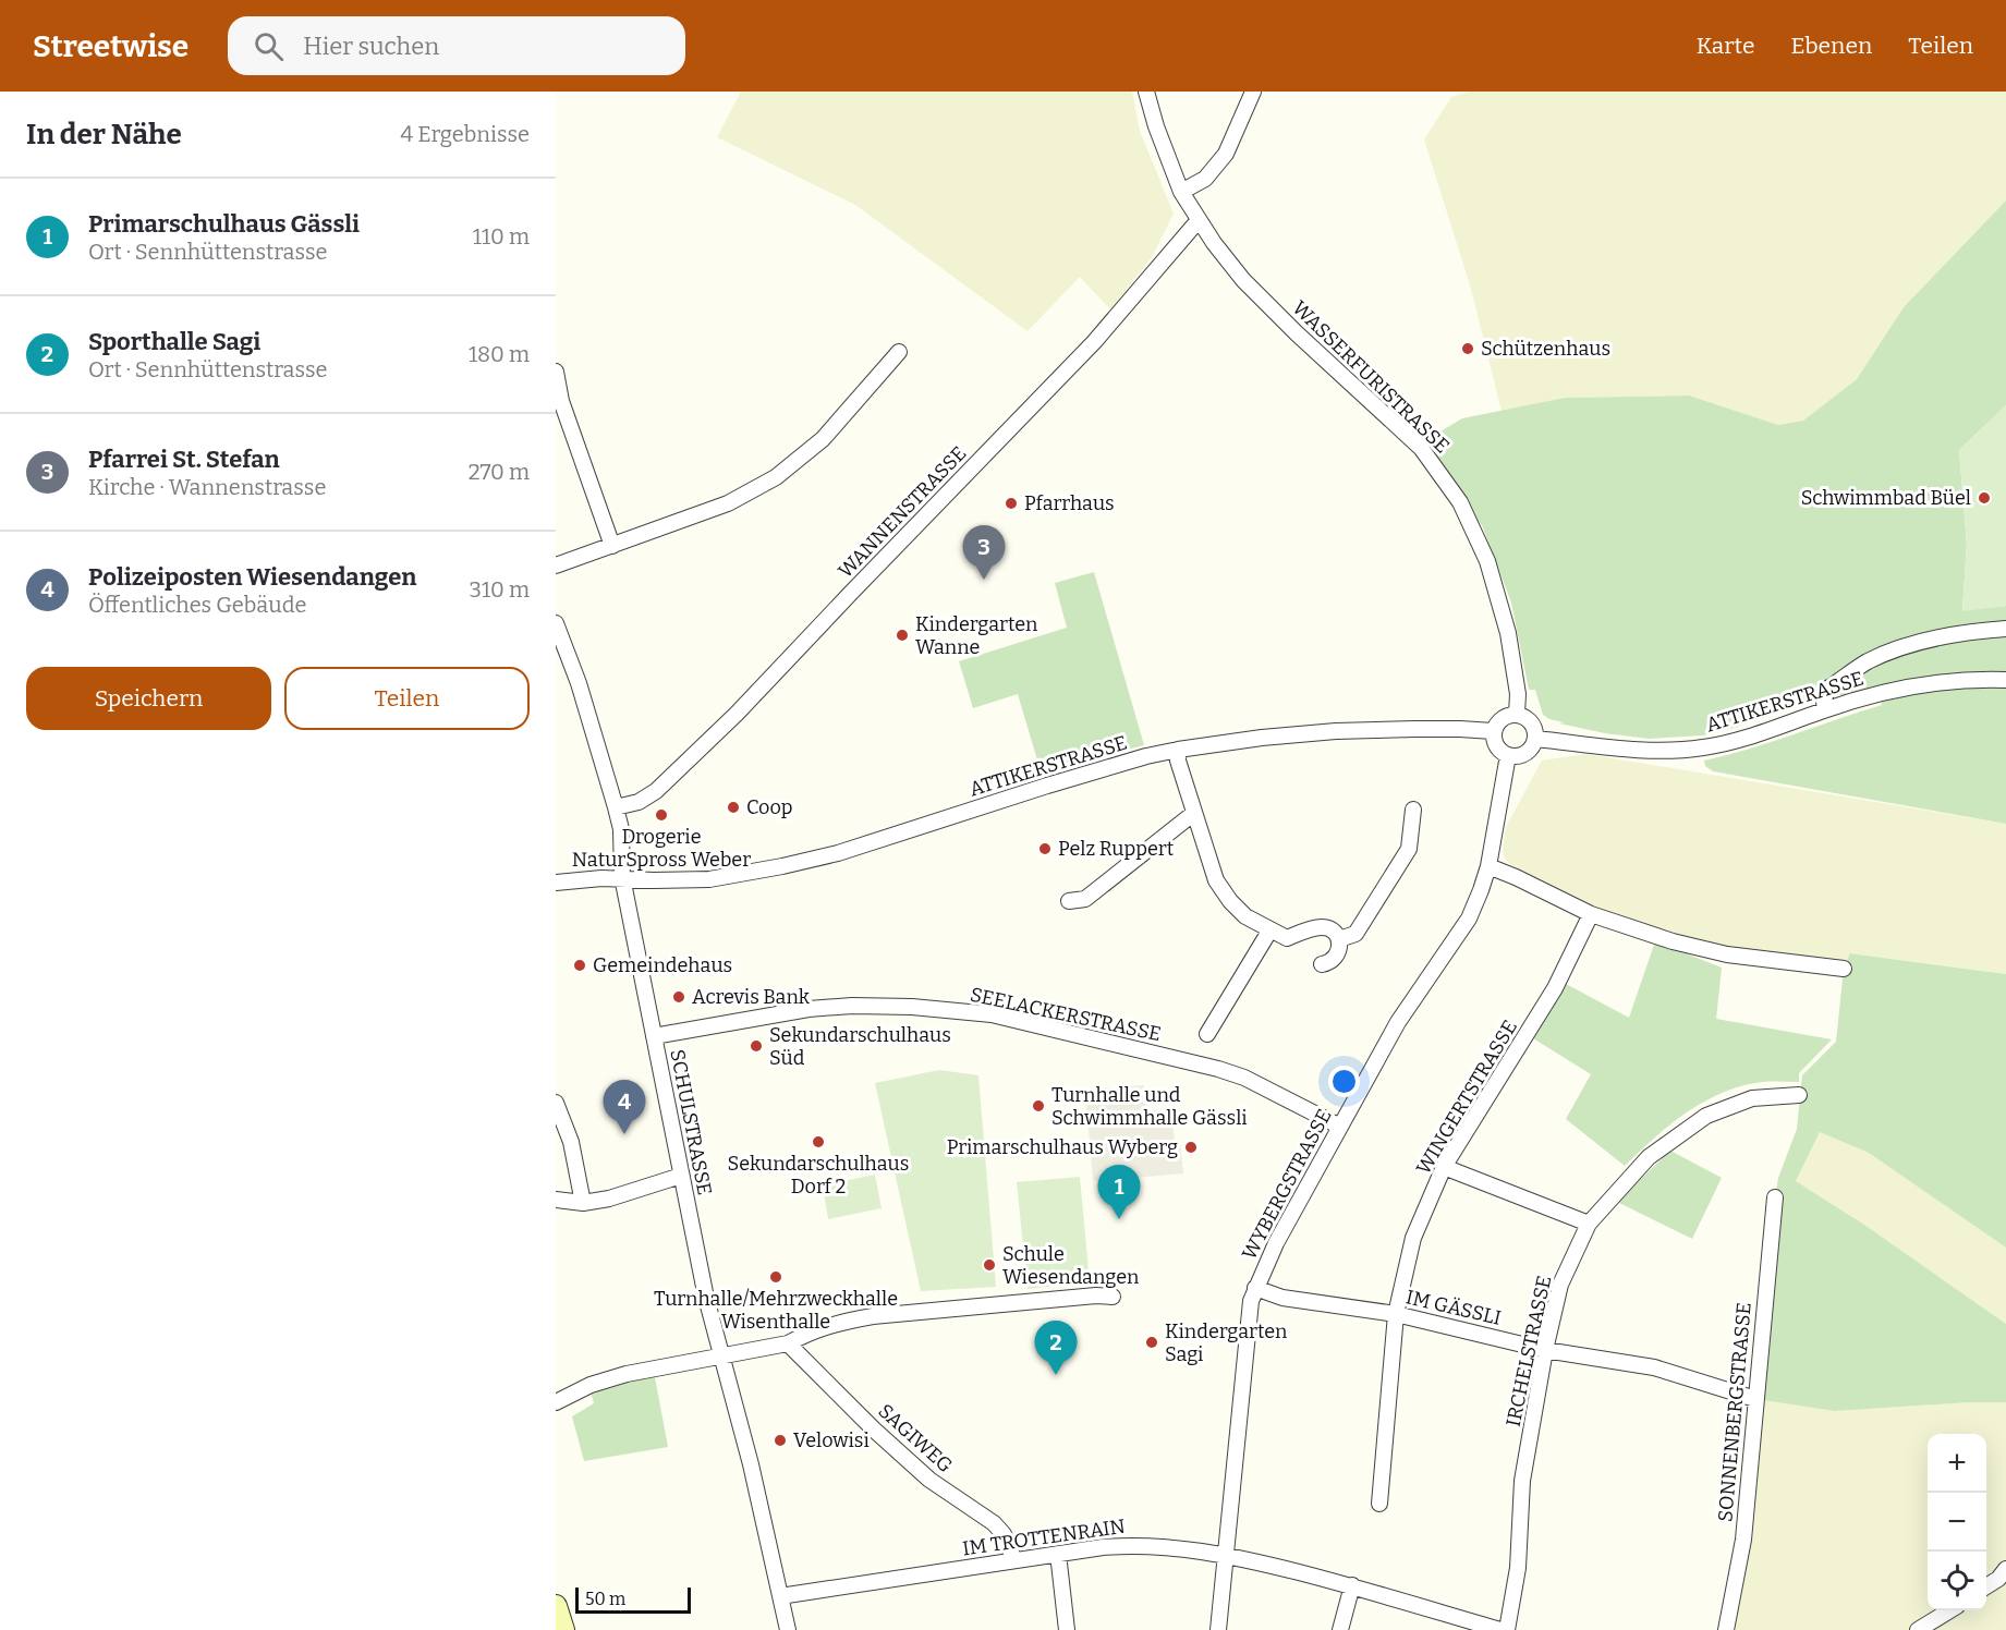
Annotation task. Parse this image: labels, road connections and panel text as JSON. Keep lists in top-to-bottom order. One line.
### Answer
{"streets":{"street":["WASSERFURISTRASSE","WANNENSTRASSE","ATTIKERSTRASSE","SEELACKERSTRASSE","WINGERTSTRASSE","SCHULSTRASSE","WYBERGSTRASSE","IM GÄSSLI","IRCHELSTRASSE","SONNENBERGSTRASSE","SAGIWEG","IM TROTTENRAIN"]},"crossings":[["WASSERFURISTRASSE","WANNENSTRASSE"],["WASSERFURISTRASSE","ATTIKERSTRASSE"],["WASSERFURISTRASSE","WYBERGSTRASSE"],["WANNENSTRASSE","SCHULSTRASSE"],["ATTIKERSTRASSE","SCHULSTRASSE"],["ATTIKERSTRASSE","WYBERGSTRASSE"],["SEELACKERSTRASSE","SCHULSTRASSE"],["SEELACKERSTRASSE","WYBERGSTRASSE"],["WINGERTSTRASSE","IM GÄSSLI"],["SCHULSTRASSE","IM TROTTENRAIN"],["WYBERGSTRASSE","IM GÄSSLI"],["WYBERGSTRASSE","IM TROTTENRAIN"],["IM GÄSSLI","IRCHELSTRASSE"],["IM GÄSSLI","SONNENBERGSTRASSE"],["SAGIWEG","IM TROTTENRAIN"]],"places":["Schützenhaus","Schwimmbad Büel","Pfarrhaus","Kindergarten Wanne","Coop","Drogerie NaturSpross Weber","Pelz Ruppert","Gemeindehaus","Acrevis Bank","Sekundarschulhaus Süd","Turnhalle und Schwimmhalle Gässli","Sekundarschulhaus Dorf 2","Primarschulhaus Wyberg","Schule Wiesendangen","Turnhalle/Mehrzweckhalle Wisenthalle","Kindergarten Sagi","Velowisi"],"scale_bar":"50 m","page":{"header":"Streetwise","search":"Hier suchen","nav":["Karte","Ebenen","Teilen"],"heading":["In der Nähe","4 Ergebnisse"],"list":[{"mark":"1","name":"Primarschulhaus Gässli","note":"Ort · Sennhüttenstrasse","value":"110 m"},{"mark":"2","name":"Sporthalle Sagi","note":"Ort · Sennhüttenstrasse","value":"180 m"},{"mark":"3","name":"Pfarrei St. Stefan","note":"Kirche · Wannenstrasse","value":"270 m"},{"mark":"4","name":"Polizeiposten Wiesendangen","note":"Öffentliches Gebäude","value":"310 m"}],"pins":["3","4","1","2"],"buttons":["Speichern","Teilen"],"map_buttons":["+","−"],"scale":"50 m"}}
